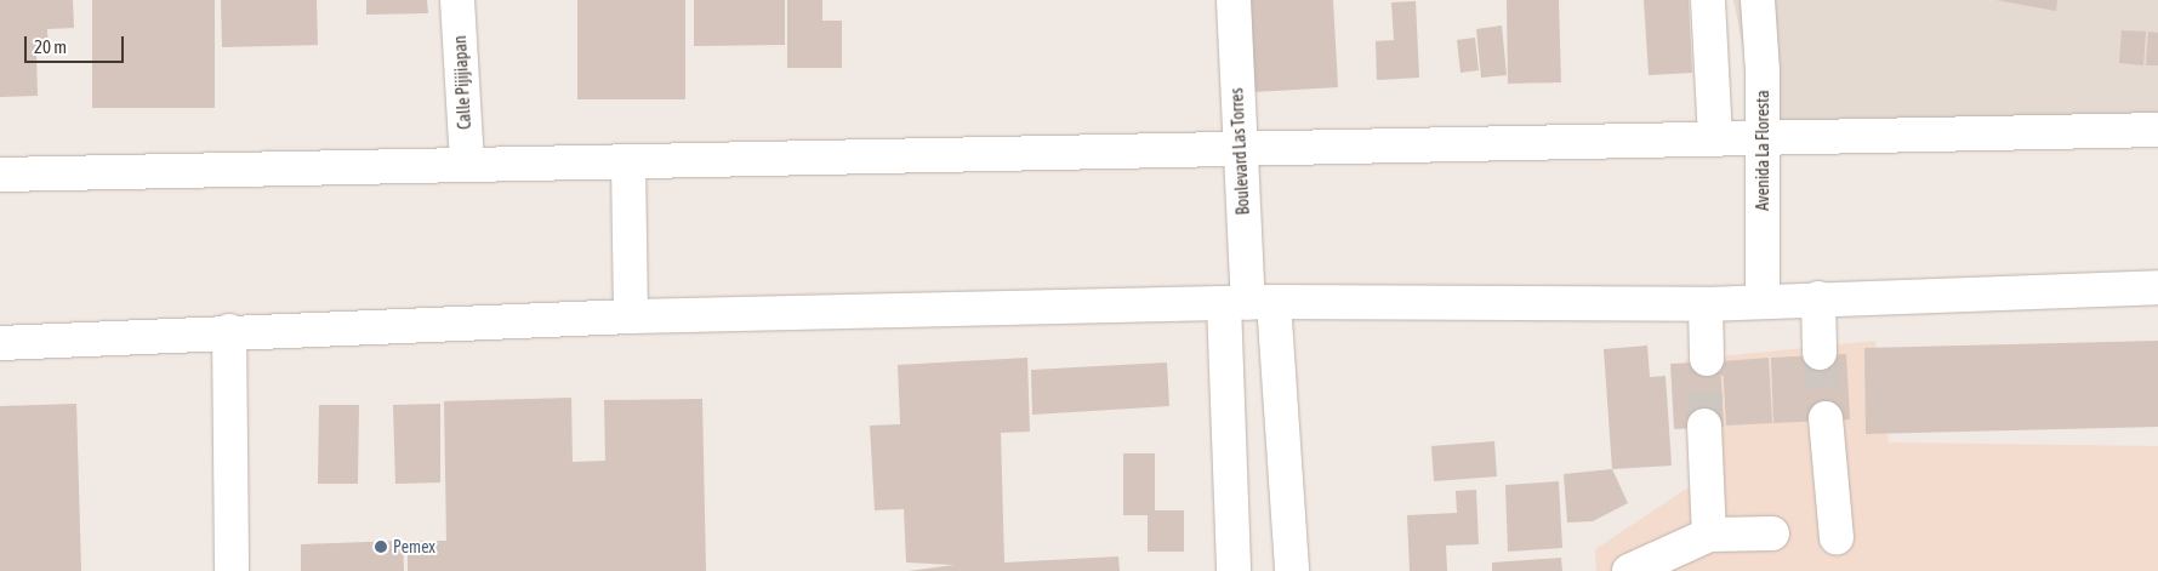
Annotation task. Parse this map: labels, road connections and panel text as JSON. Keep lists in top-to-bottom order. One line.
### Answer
{"streets":{"street":["Calle Pijijiapan","Avenida La Floresta","Boulevard Las Torres"]},"places":["Pemex"],"scale_bar":"20 m"}
